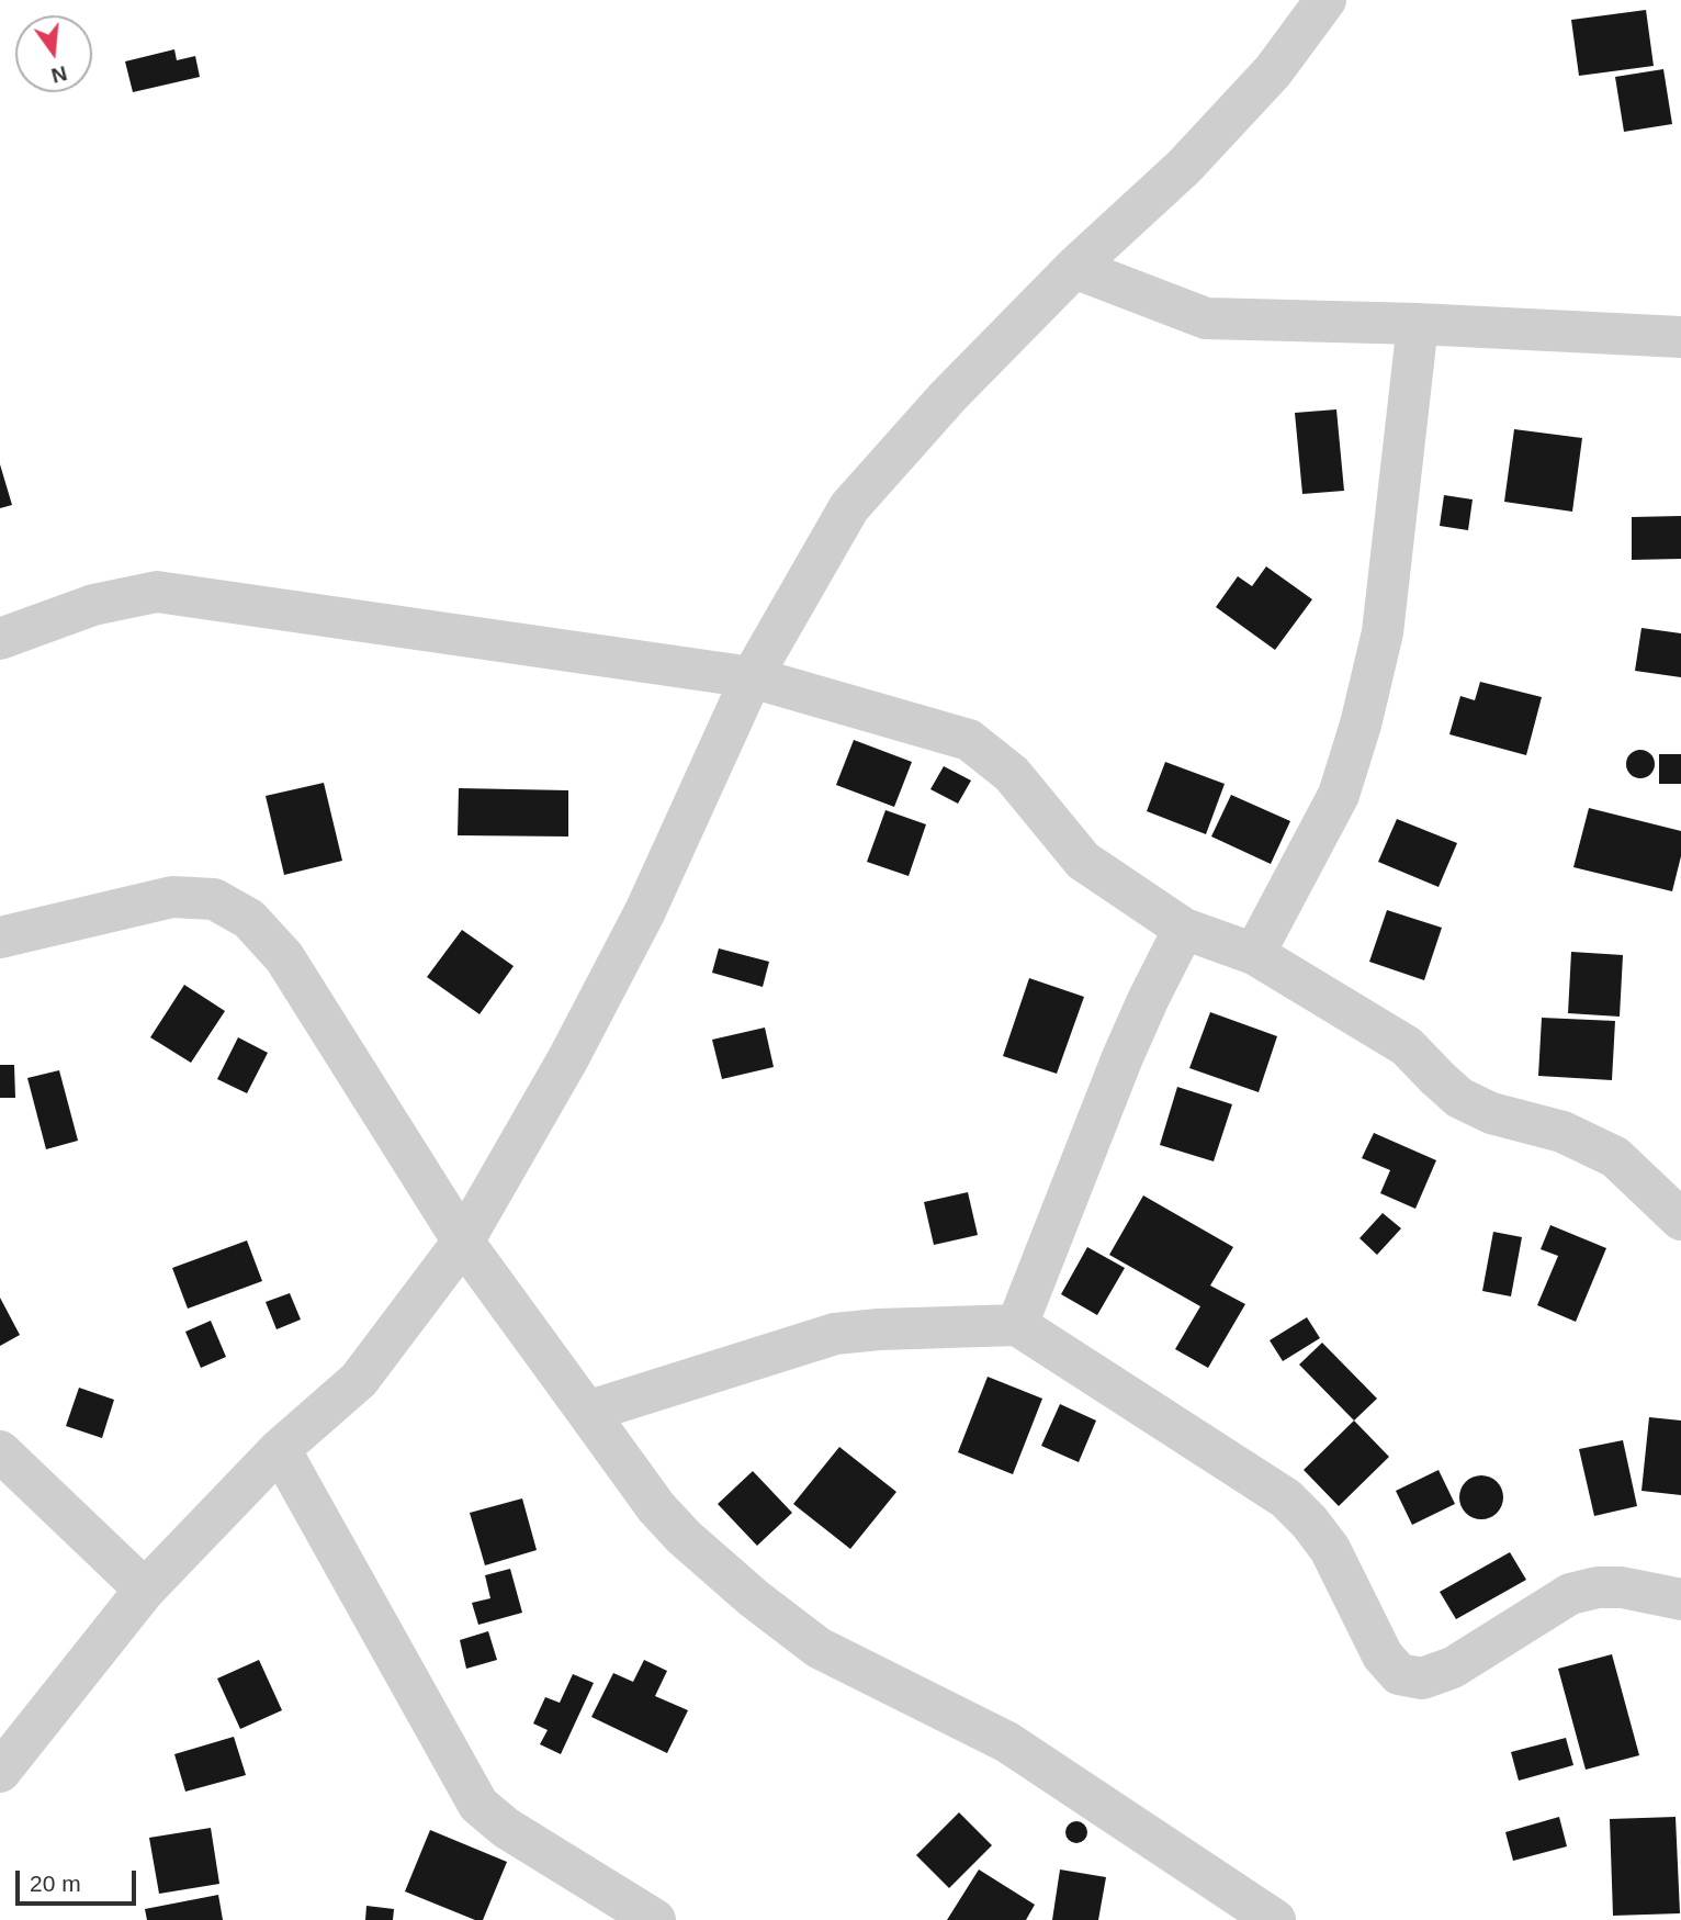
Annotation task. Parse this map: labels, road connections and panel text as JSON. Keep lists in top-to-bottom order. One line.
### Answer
{"scale_bar":"20 m","north":"bottom"}
